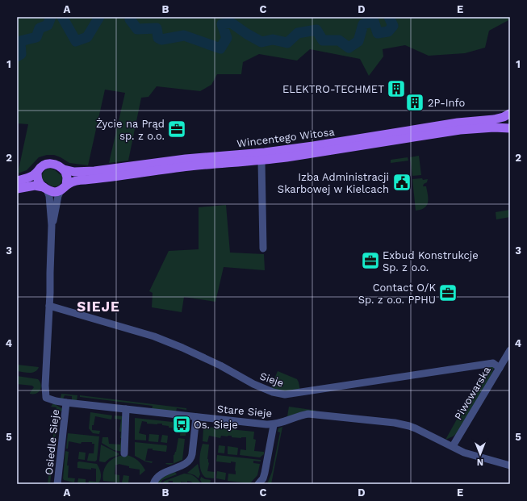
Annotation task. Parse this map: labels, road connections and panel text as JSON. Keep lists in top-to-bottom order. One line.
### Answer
{"streets":{"main road":["Wincentego Witosa"],"street":["Sieje","Piwowarska","Stare Sieje","Osiedle Sieje"]},"crossings":[["Sieje","Piwowarska"],["Sieje","Stare Sieje"],["Piwowarska","Stare Sieje"],["Stare Sieje","Osiedle Sieje"]],"districts":["SIEJE"],"places":{"building":["ELEKTRO-TECHMET","2P-Info"],"office":["Życie na Prąd sp. z o.o.","Exbud Konstrukcje Sp. z o.o.","Contact O/K Sp. z o.o. PPHU"],"public building":["Izba Administracji Skarbowej w Kielcach"],"bus stop":["Os. Sieje"]},"north":"bottom","grid":{"columns":["A","B","C","D","E"],"rows":["1","2","3","4","5"]}}
